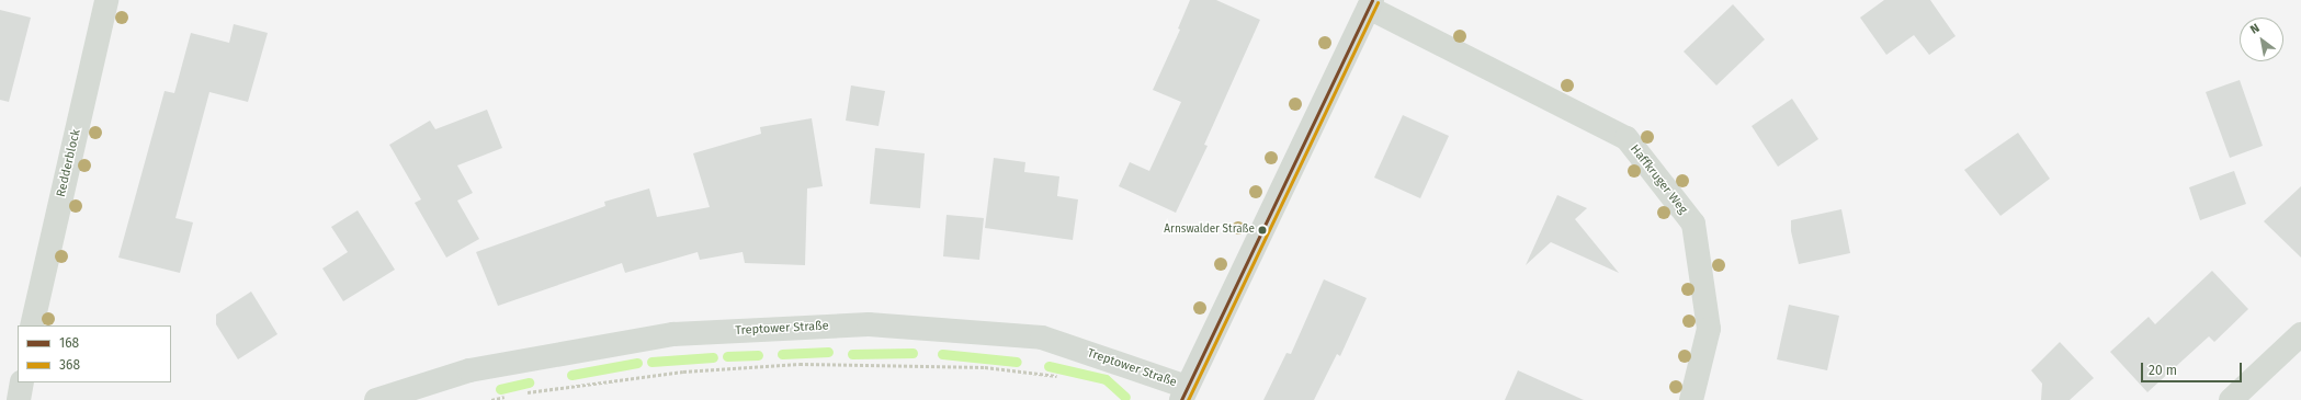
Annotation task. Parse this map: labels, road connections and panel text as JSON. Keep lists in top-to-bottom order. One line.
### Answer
{"streets":{"street":["Redderblock","Haffkruger Weg","Treptower Straße"]},"places":["Arnswalder Straße"],"lines":["transit line 168","transit line 368"],"legend":["168","368"],"scale_bar":"20 m","north":"top left"}
